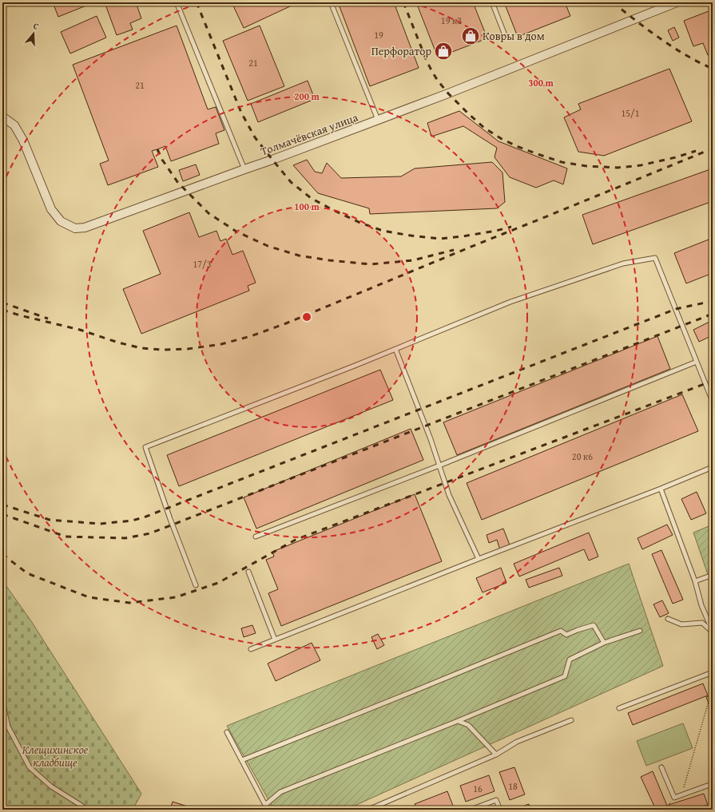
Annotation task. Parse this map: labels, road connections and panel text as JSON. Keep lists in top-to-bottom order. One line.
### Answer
{"streets":{"street":["Толмачёвская улица"]},"parks":["Клещихинское кладбище"],"places":{"shop":["Ковры в дом","Перфоратор"]},"house_numbers":["19 к3","19","21","21","15/1","17/3","20 к6","18","16"],"north":"top","rings":["300 m","200 m","100 m"]}
